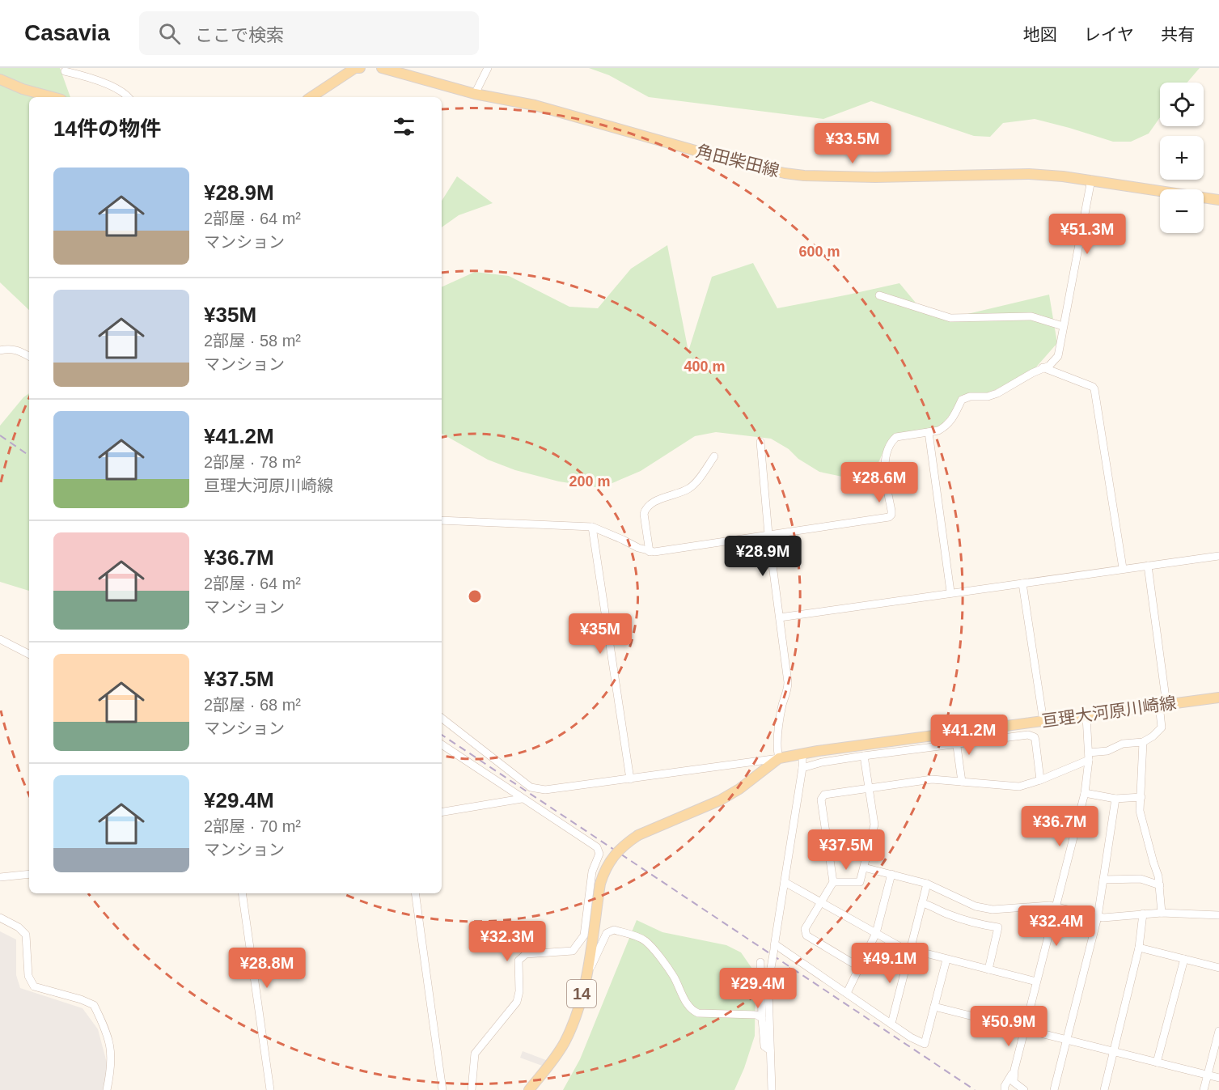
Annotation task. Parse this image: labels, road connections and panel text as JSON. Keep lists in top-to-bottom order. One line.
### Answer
{"streets":{"main road":["角田柴田線","亘理大河原川崎線","14"]},"page":{"header":"Casavia","search":"ここで検索","nav":["地図","レイヤ","共有"],"map_buttons":["+","−"],"heading":"14件の物件","price":["¥33.5M","¥51.3M","¥28.6M","¥28.9M","¥35M","¥41.2M","¥36.7M","¥37.5M","¥32.4M","¥32.3M","¥49.1M","¥28.8M","¥29.4M","¥50.9M"],"list":[{"name":"¥28.9M","note":"2部屋 · 64 m² · マンション"},{"name":"¥35M","note":"2部屋 · 58 m² · マンション"},{"name":"¥41.2M","note":"2部屋 · 78 m² · 亘理大河原川崎線"},{"name":"¥36.7M","note":"2部屋 · 64 m² · マンション"},{"name":"¥37.5M","note":"2部屋 · 68 m² · マンション"},{"name":"¥29.4M","note":"2部屋 · 70 m² · マンション"}]},"rings":["600 m","400 m","200 m"]}
